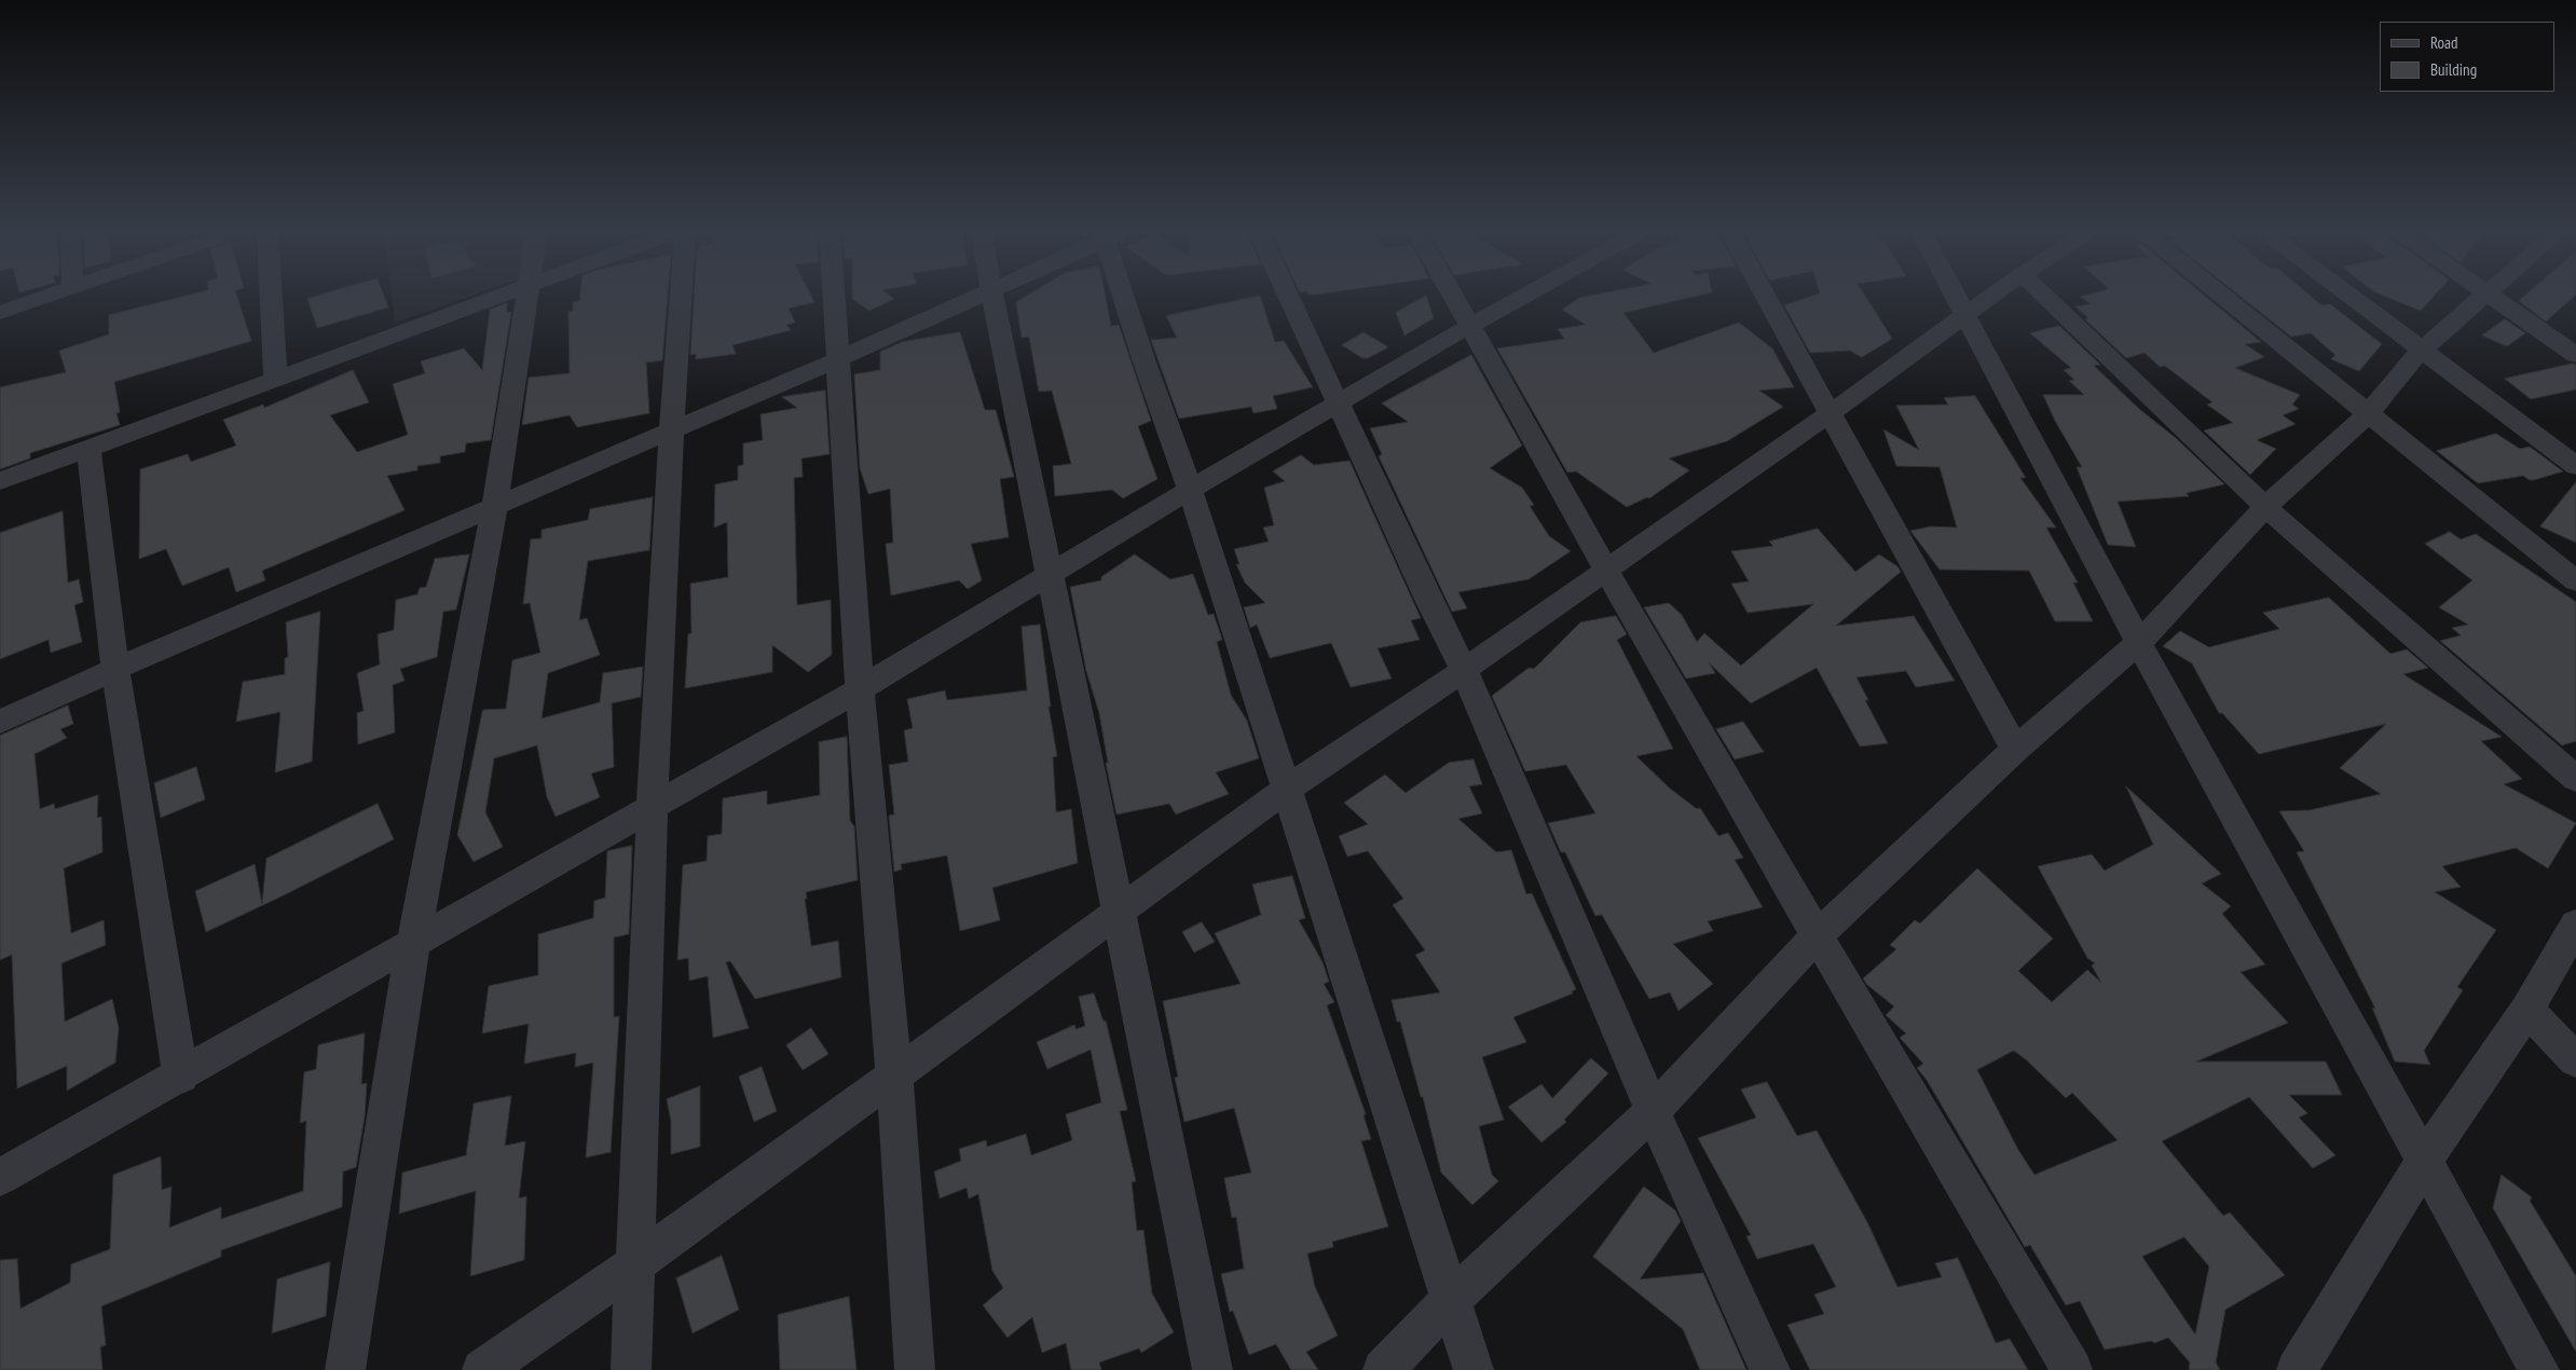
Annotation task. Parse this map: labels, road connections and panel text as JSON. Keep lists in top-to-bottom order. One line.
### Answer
{"legend":["Road","Building"]}
